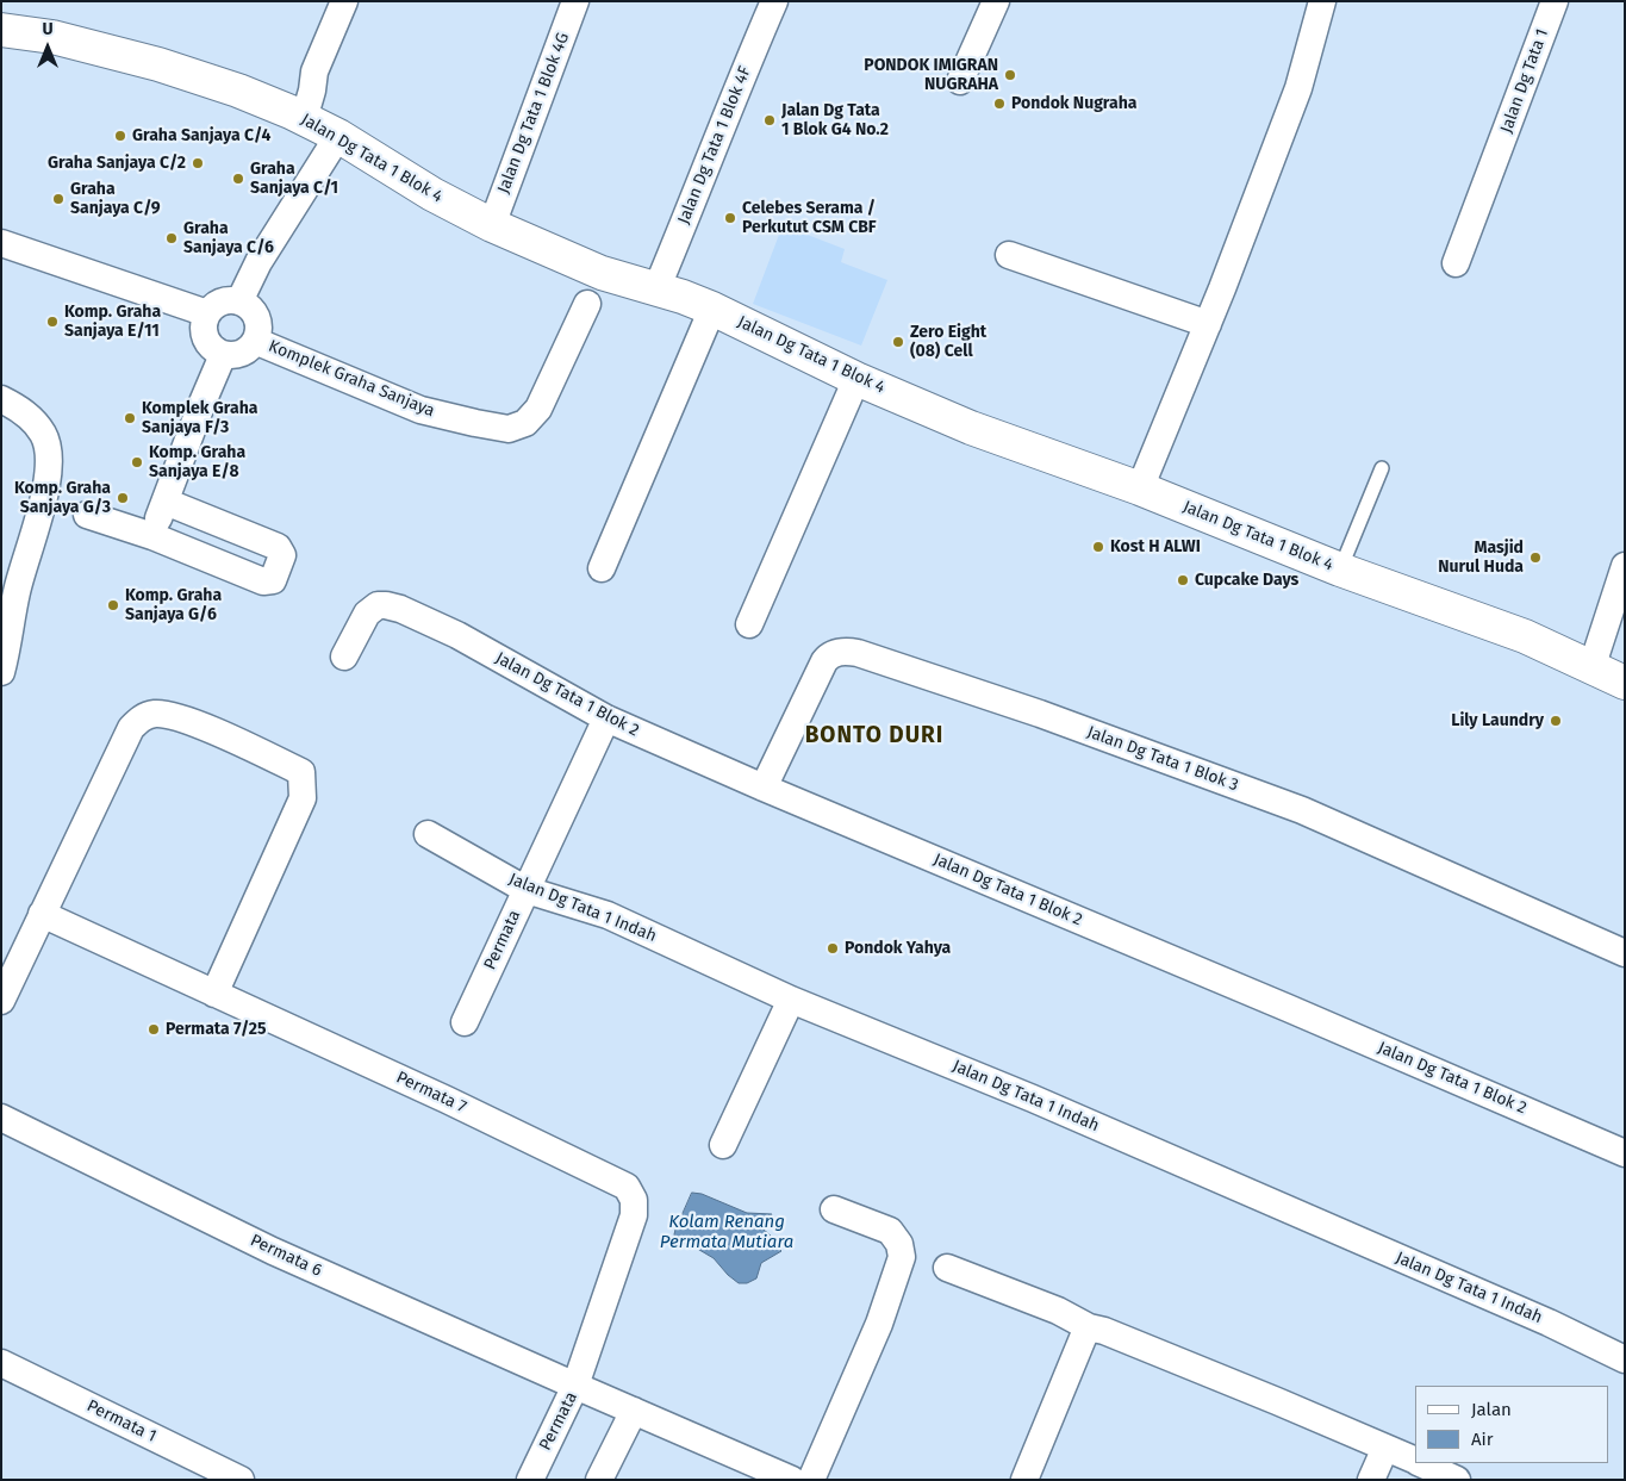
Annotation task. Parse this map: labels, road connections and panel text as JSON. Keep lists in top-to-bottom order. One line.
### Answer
{"streets":{"street":["Jalan Dg Tata 1","Jalan Dg Tata 1 Blok 4G","Jalan Dg Tata 1 Blok 4F","Jalan Dg Tata 1 Blok 4","Komplek Graha Sanjaya","Jalan Dg Tata 1 Blok 2","Jalan Dg Tata 1 Blok 3","Jalan Dg Tata 1 Indah","Permata","Permata 7","Permata 6","Permata 1"]},"crossings":[["Jalan Dg Tata 1 Blok 4G","Jalan Dg Tata 1 Blok 4"],["Jalan Dg Tata 1 Blok 4F","Jalan Dg Tata 1 Blok 4"],["Jalan Dg Tata 1 Blok 2","Jalan Dg Tata 1 Blok 3"],["Jalan Dg Tata 1 Blok 2","Permata"],["Jalan Dg Tata 1 Indah","Permata"],["Permata","Permata 7"],["Permata","Permata 6"],["Permata 7","Permata 6"]],"districts":["BONTO DURI"],"water":["Kolam Renang Permata Mutiara"],"places":["PONDOK IMIGRAN NUGRAHA","Pondok Nugraha","Jalan Dg Tata 1 Blok G4 No.2","Graha Sanjaya C/4","Graha Sanjaya C/2","Graha Sanjaya C/1","Graha Sanjaya C/9","Celebes Serama / Perkutut CSM CBF","Graha Sanjaya C/6","Komp. Graha Sanjaya E/11","Zero Eight (08) Cell","Komplek Graha Sanjaya F/3","Komp. Graha Sanjaya E/8","Komp. Graha Sanjaya G/3","Kost H ALWI","Masjid Nurul Huda","Cupcake Days","Komp. Graha Sanjaya G/6","Lily Laundry","Pondok Yahya","Permata 7/25"],"legend":["Jalan","Air"],"north":"top"}
